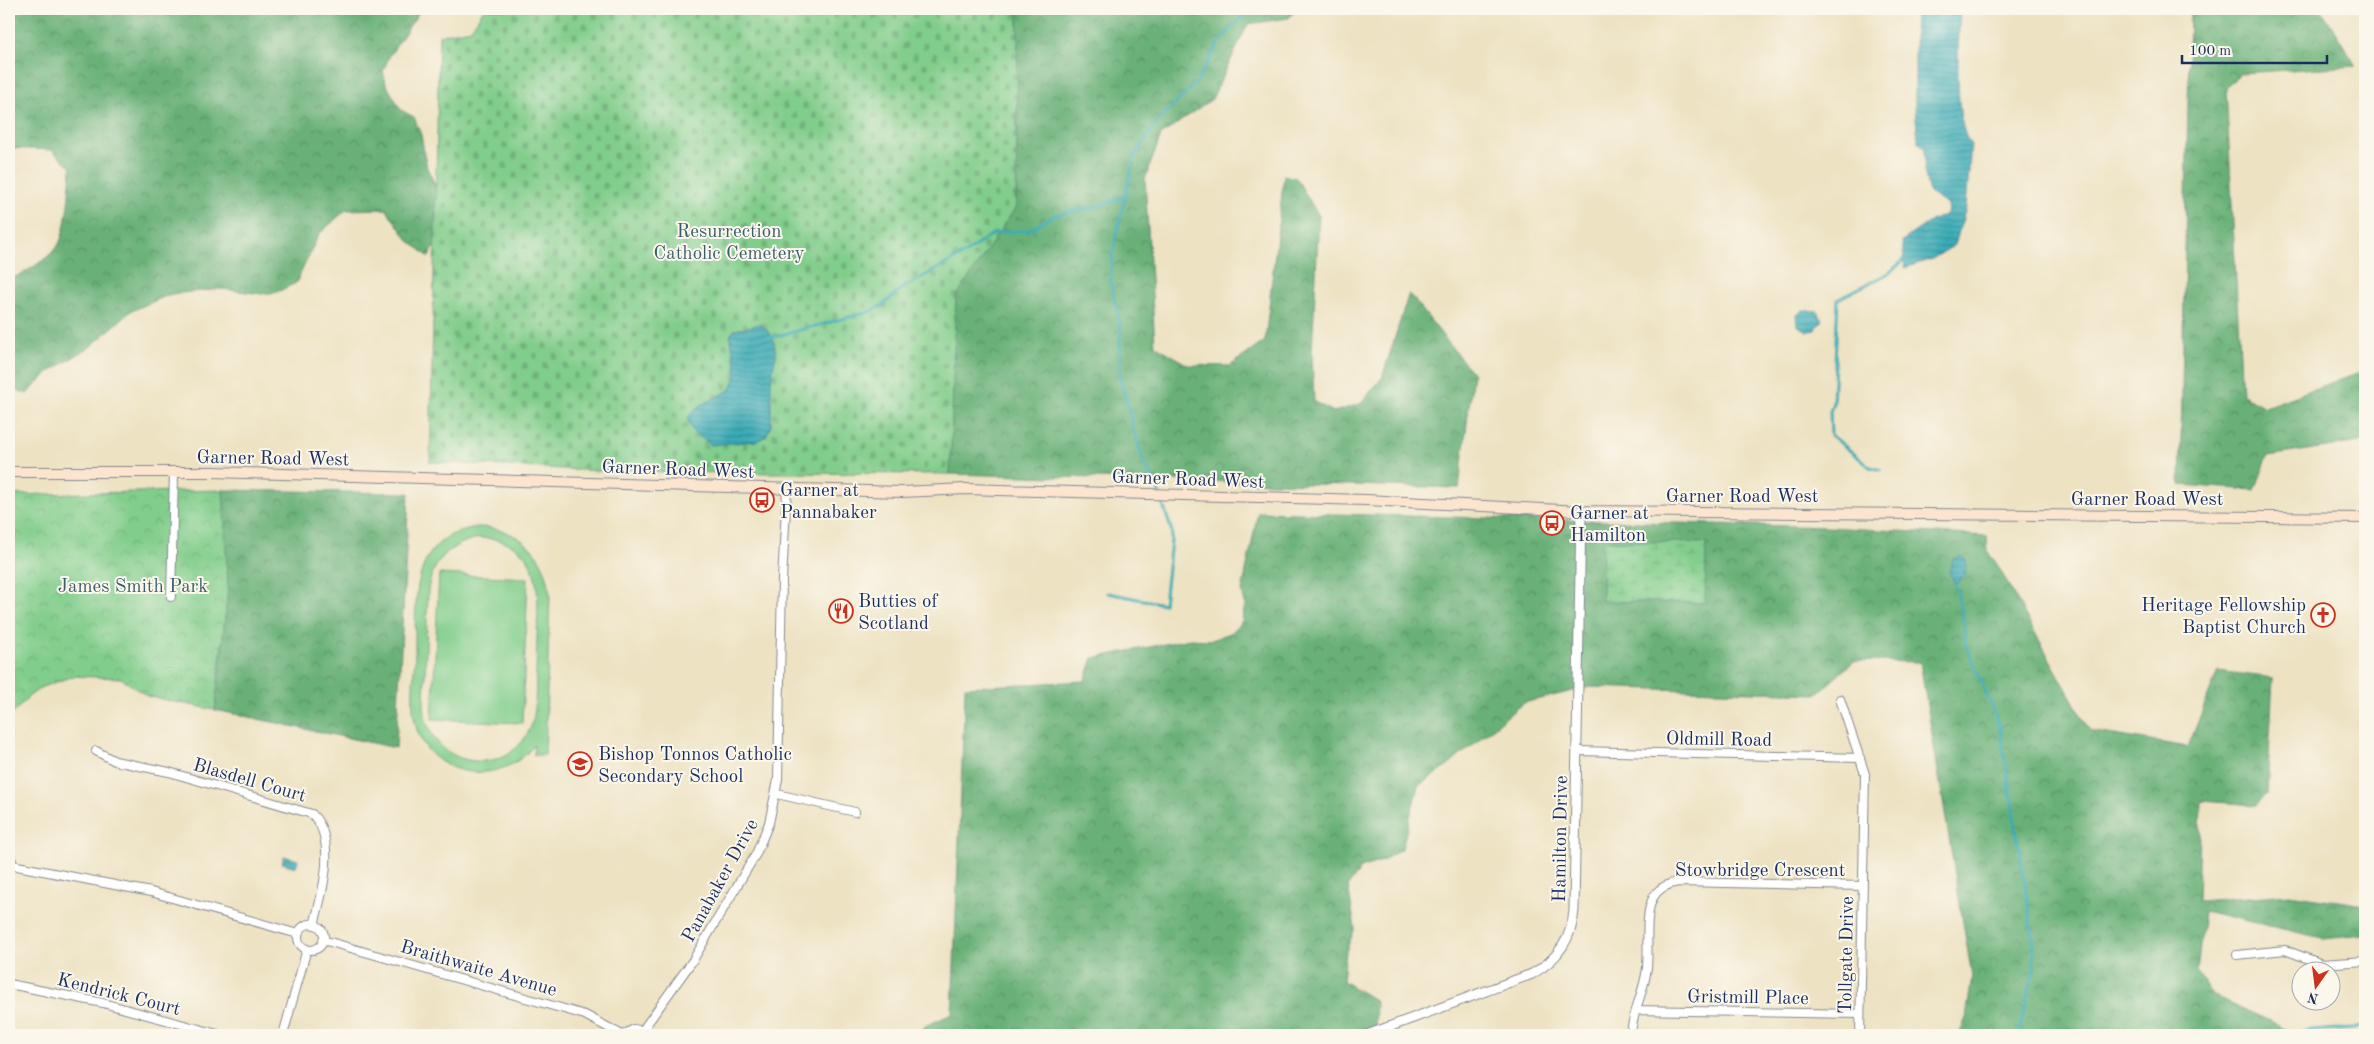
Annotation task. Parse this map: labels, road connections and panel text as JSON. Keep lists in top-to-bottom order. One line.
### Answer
{"streets":{"main road":["Garner Road West"],"street":["Oldmill Road","Blasdell Court","Hamilton Drive","Stowbridge Crescent","Panabaker Drive","Tollgate Drive","Braithwaite Avenue","Kendrick Court","Gristmill Place"]},"crossings":[["Garner Road West","Hamilton Drive"],["Garner Road West","Panabaker Drive"],["Oldmill Road","Hamilton Drive"],["Oldmill Road","Tollgate Drive"],["Blasdell Court","Braithwaite Avenue"],["Stowbridge Crescent","Tollgate Drive"],["Stowbridge Crescent","Gristmill Place"],["Tollgate Drive","Gristmill Place"]],"parks":["Resurrection Catholic Cemetery","James Smith Park"],"places":{"bus stop":["Garner at Pannabaker","Garner at Hamilton"],"restaurant":["Butties of Scotland"],"church":["Heritage Fellowship Baptist Church"],"school or university":["Bishop Tonnos Catholic Secondary School"]},"scale_bar":"100 m","north":"bottom"}
